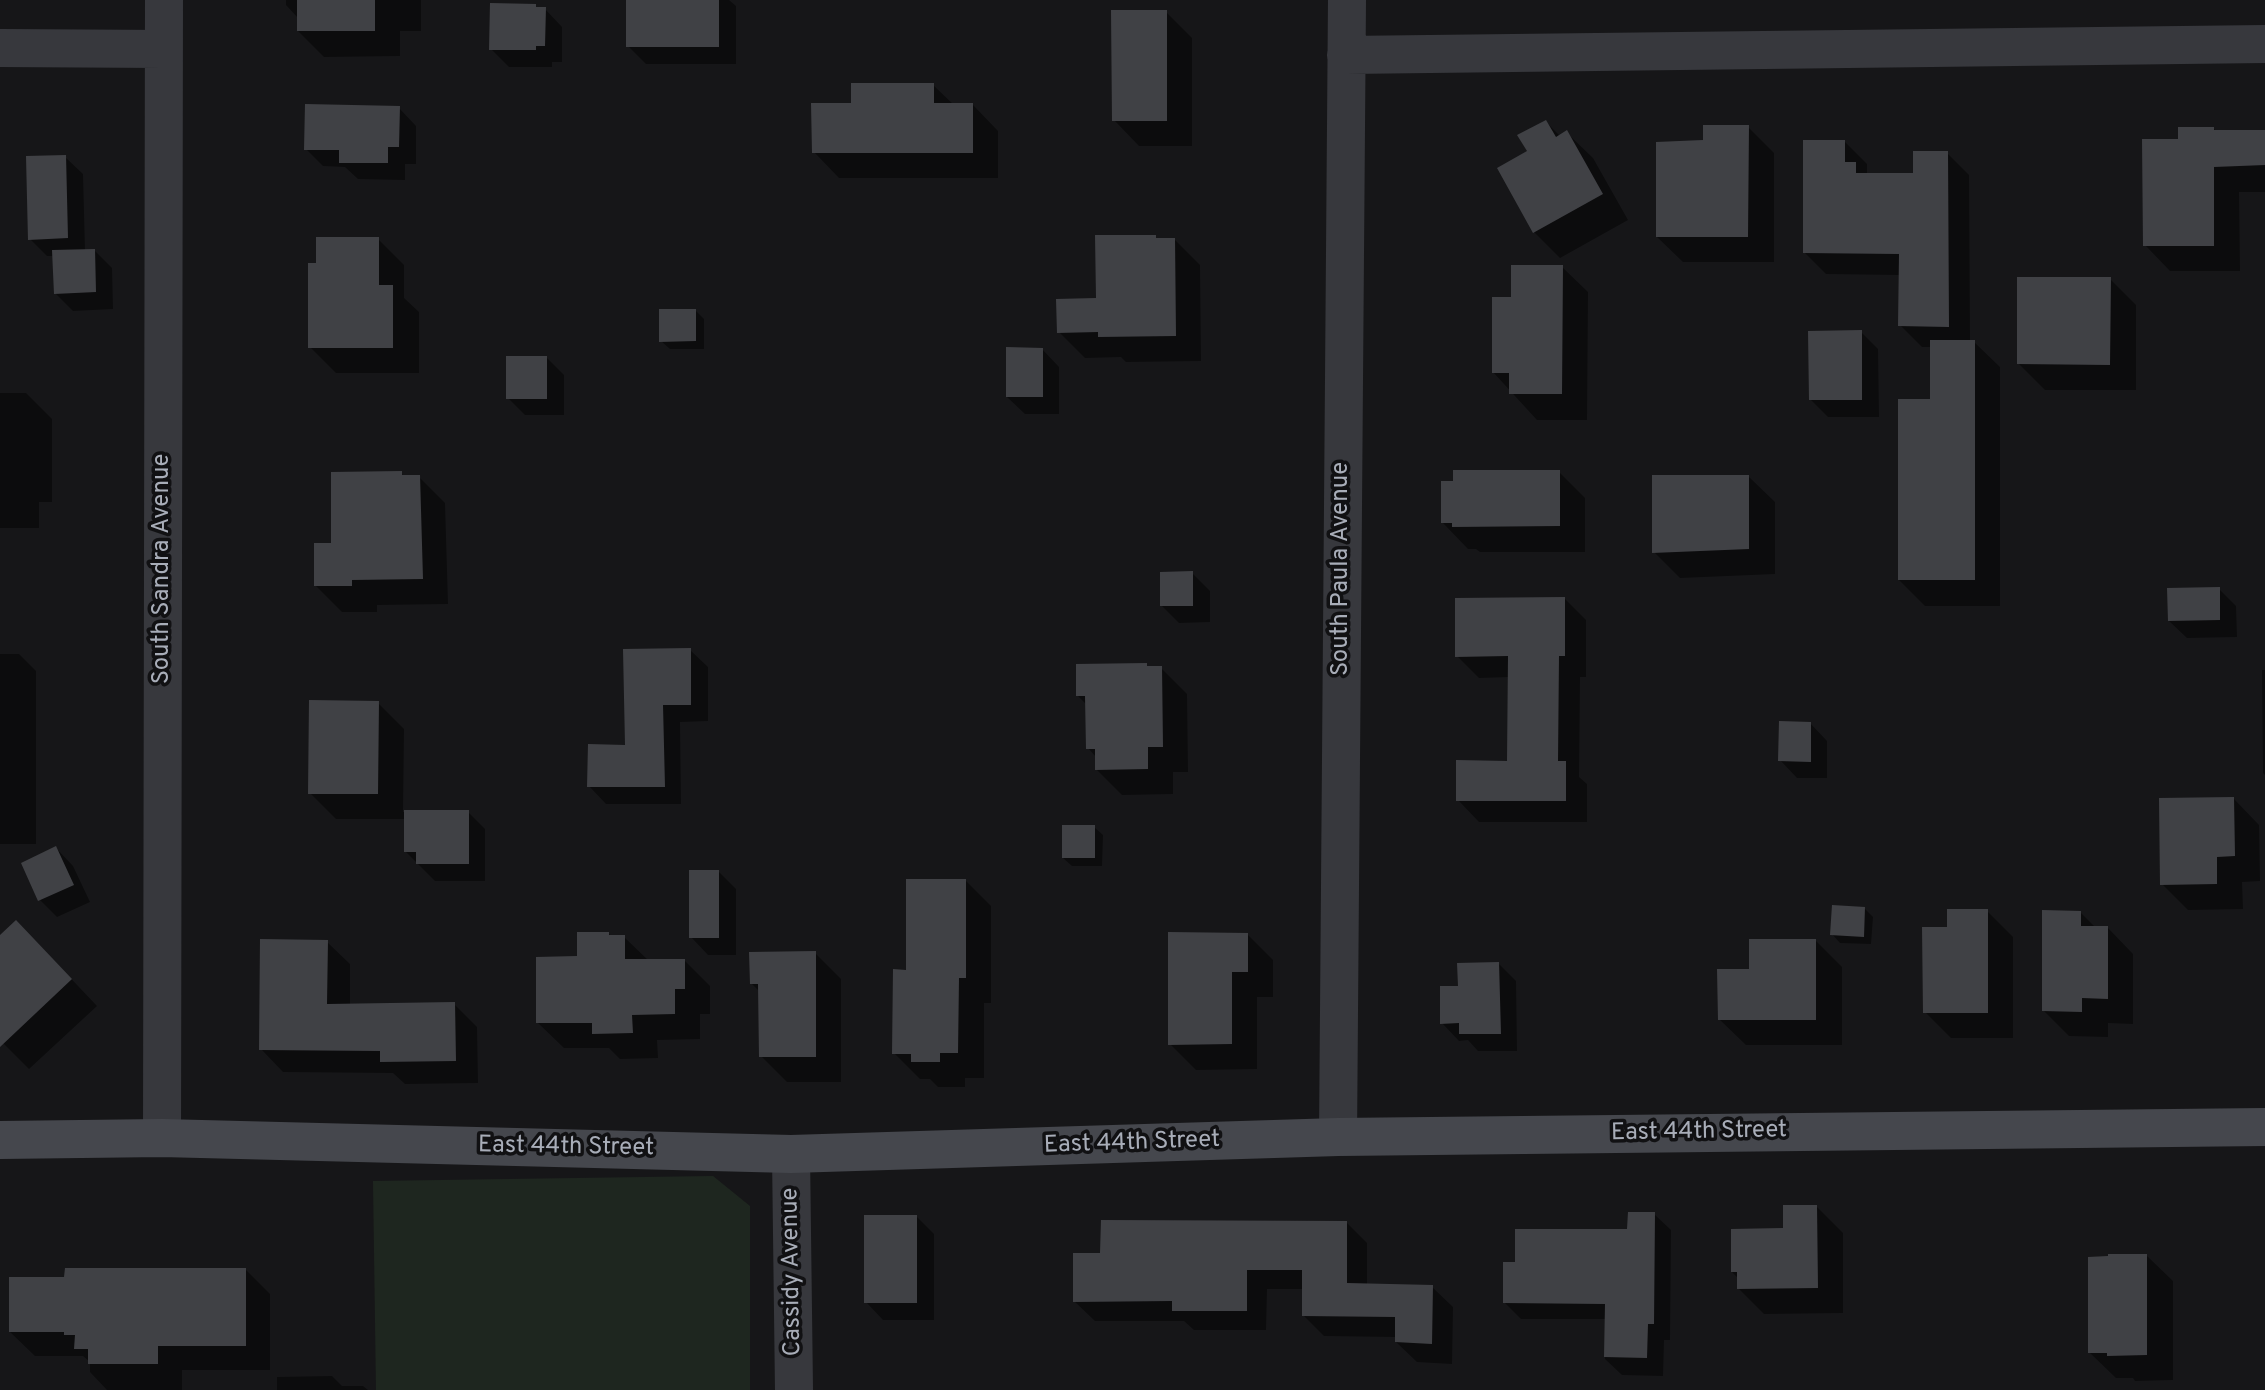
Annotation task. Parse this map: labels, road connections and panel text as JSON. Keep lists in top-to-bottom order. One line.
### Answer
{"streets":{"street":["South Sandra Avenue","South Paula Avenue","East 44th Street","Cassidy Avenue"]},"crossings":[["South Sandra Avenue","East 44th Street"],["South Paula Avenue","East 44th Street"],["East 44th Street","Cassidy Avenue"]]}
